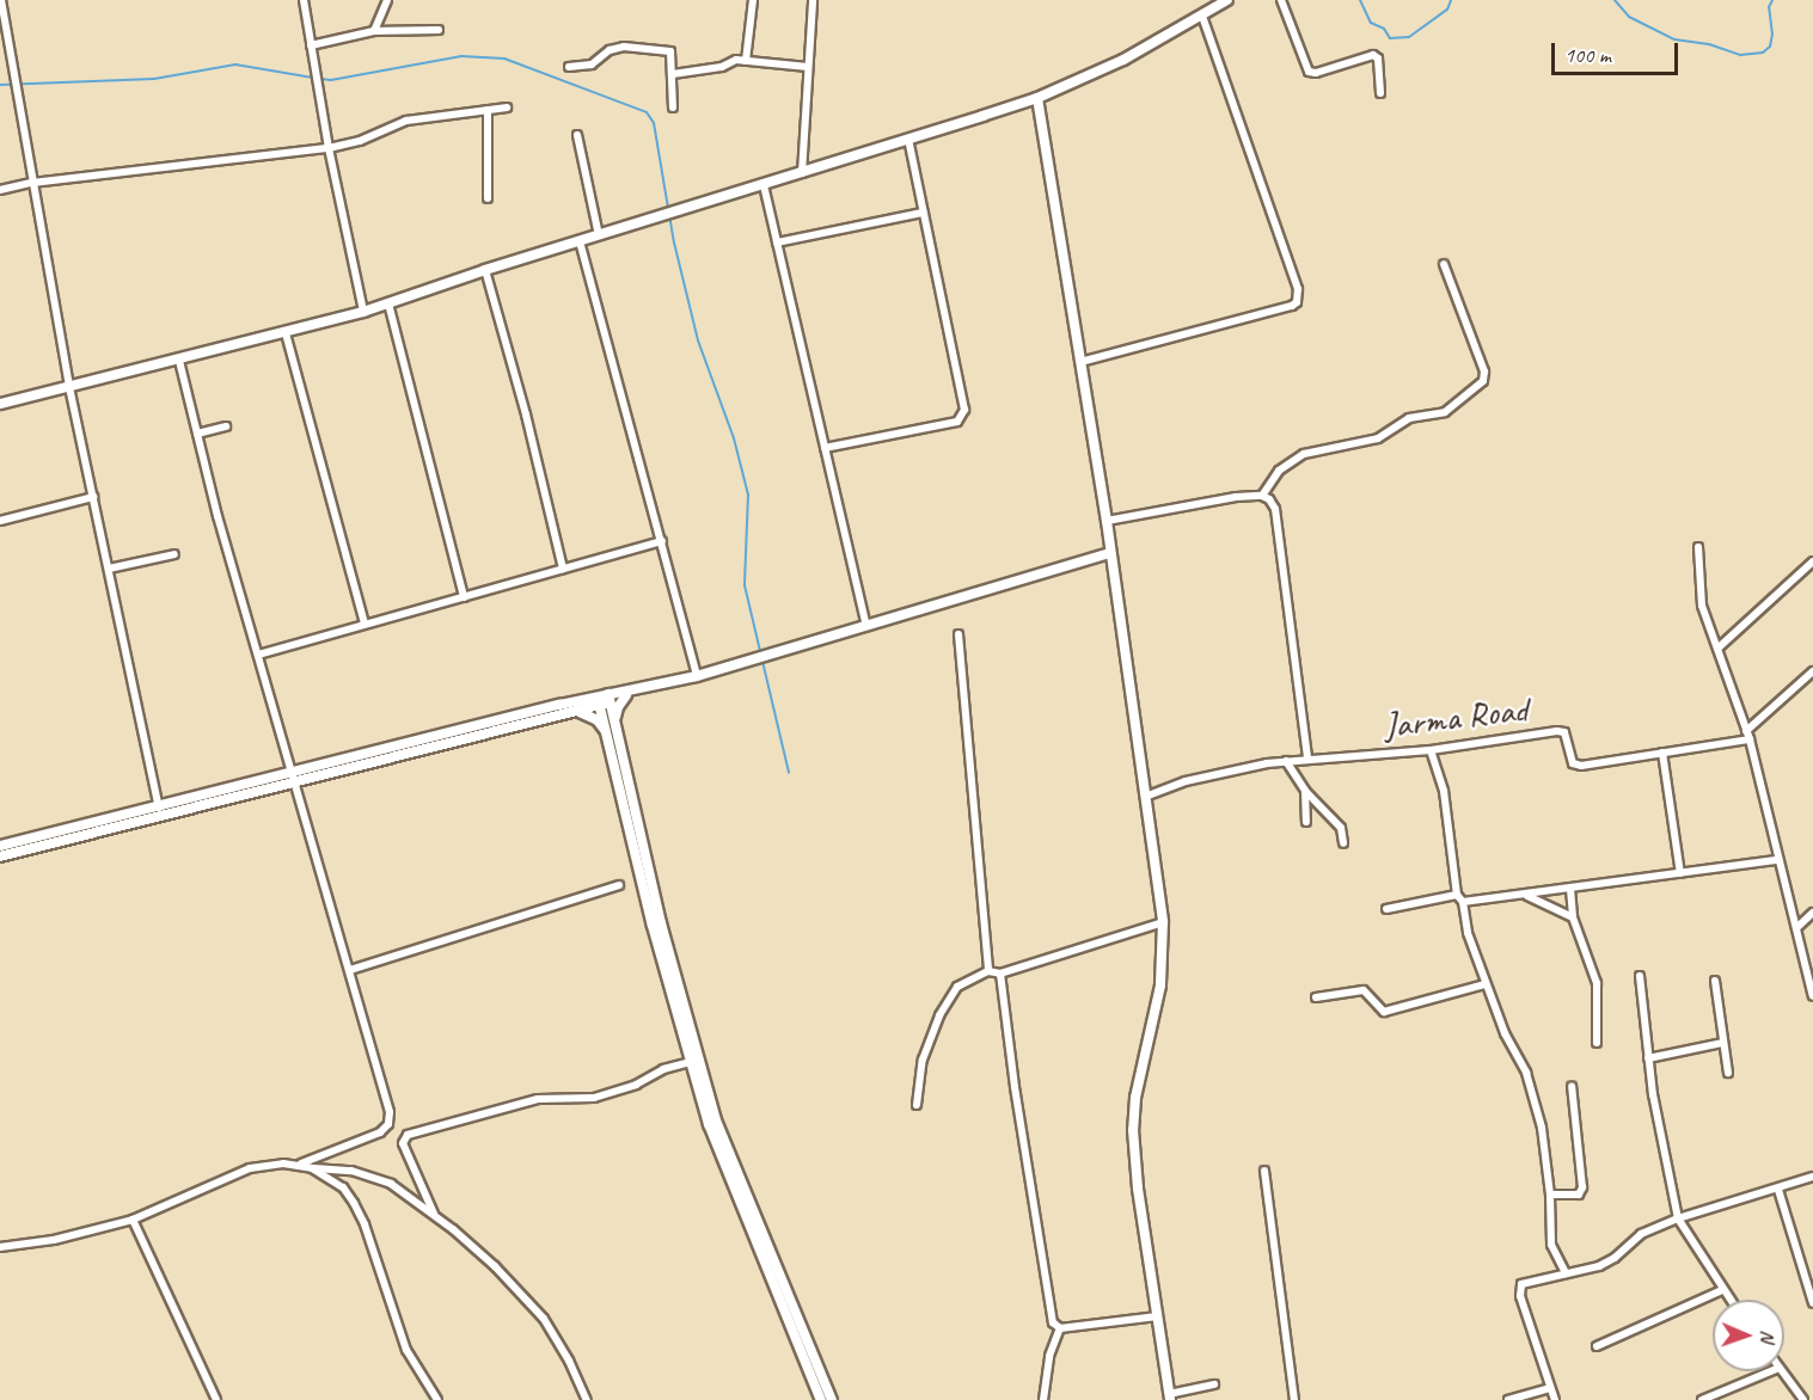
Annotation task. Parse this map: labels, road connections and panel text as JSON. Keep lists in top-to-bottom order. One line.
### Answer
{"streets":{"street":["Jarma Road"]},"scale_bar":"100 m","north":"right"}
